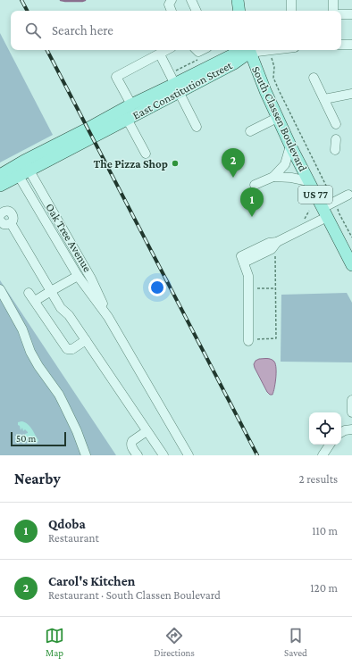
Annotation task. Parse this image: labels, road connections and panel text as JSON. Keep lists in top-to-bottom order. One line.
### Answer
{"streets":{"main road":["East Constitution Street","South Classen Boulevard","US 77"],"street":["Oak Tree Avenue"]},"crossings":[["East Constitution Street","South Classen Boulevard"],["East Constitution Street","Oak Tree Avenue"]],"places":["The Pizza Shop"],"scale_bar":"50 m","page":{"search":"Search here","pins":["2","1"],"scale":"50 m","heading":["Nearby","2 results"],"list":[{"mark":"1","name":"Qdoba","note":"Restaurant","value":"110 m"},{"mark":"2","name":"Carol's Kitchen","note":"Restaurant · South Classen Boulevard","value":"120 m"}],"nav":["Map","Directions","Saved"]}}
